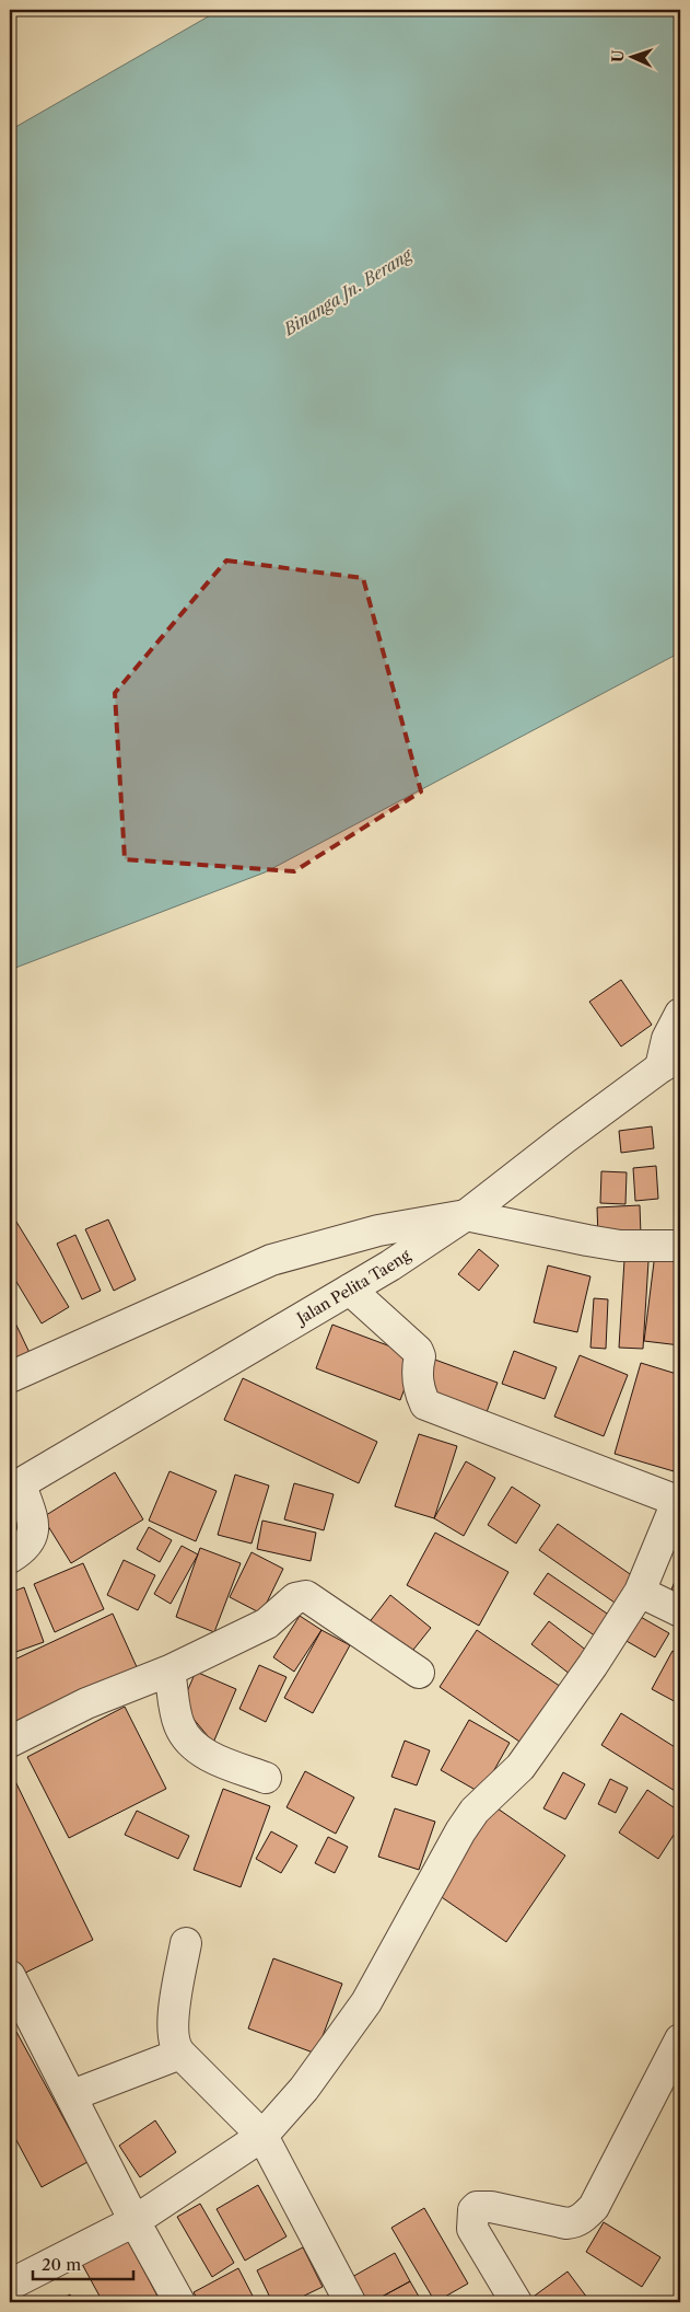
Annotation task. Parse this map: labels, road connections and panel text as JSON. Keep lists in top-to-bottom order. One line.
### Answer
{"streets":{"street":["Jalan Pelita Taeng"]},"water":["Binanga Jn. Berang"],"scale_bar":"20 m","north":"left"}
